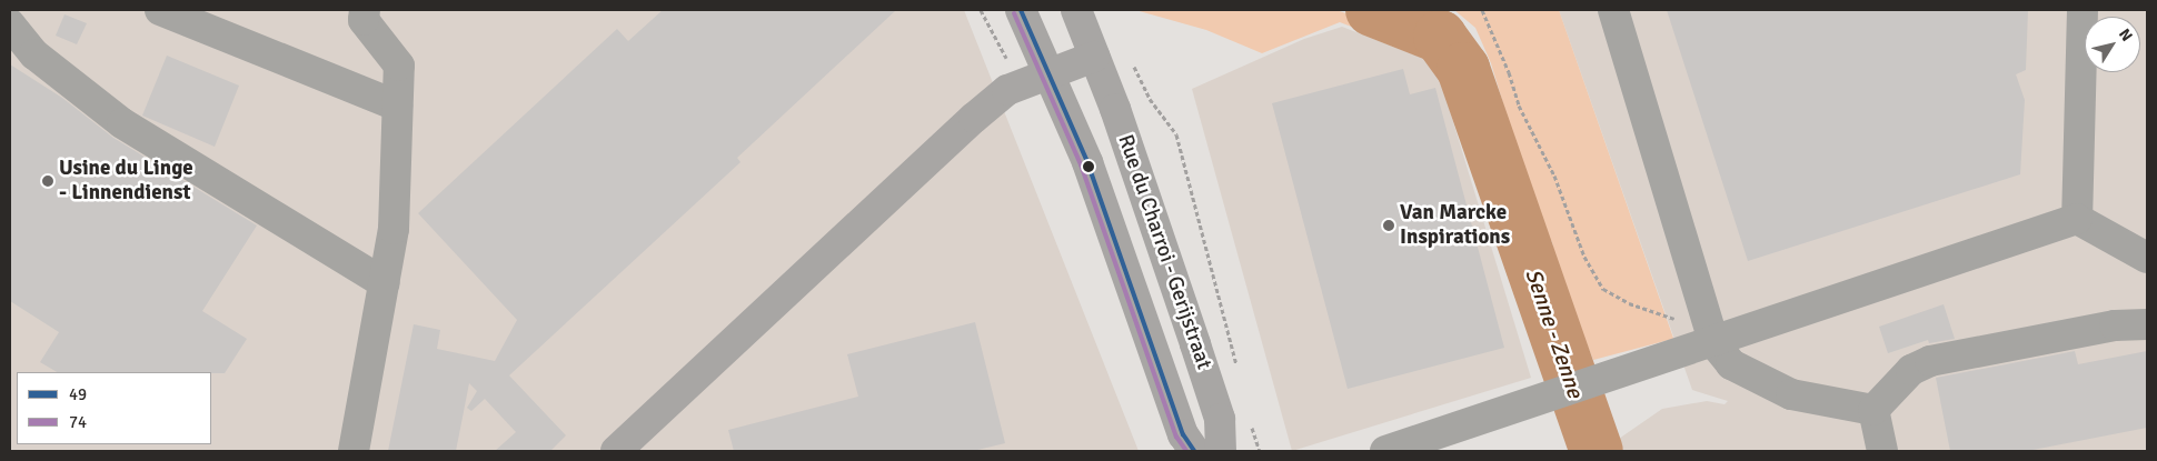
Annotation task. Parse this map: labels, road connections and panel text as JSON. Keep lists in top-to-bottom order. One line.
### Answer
{"streets":{"main road":["Rue du Charroi - Gerijstraat"]},"water":["Senne - Zenne"],"places":["Usine du Linge - Linnendienst","Van Marcke Inspirations"],"lines":["transit line 49","transit line 74"],"legend":["49","74"],"north":"top right"}
